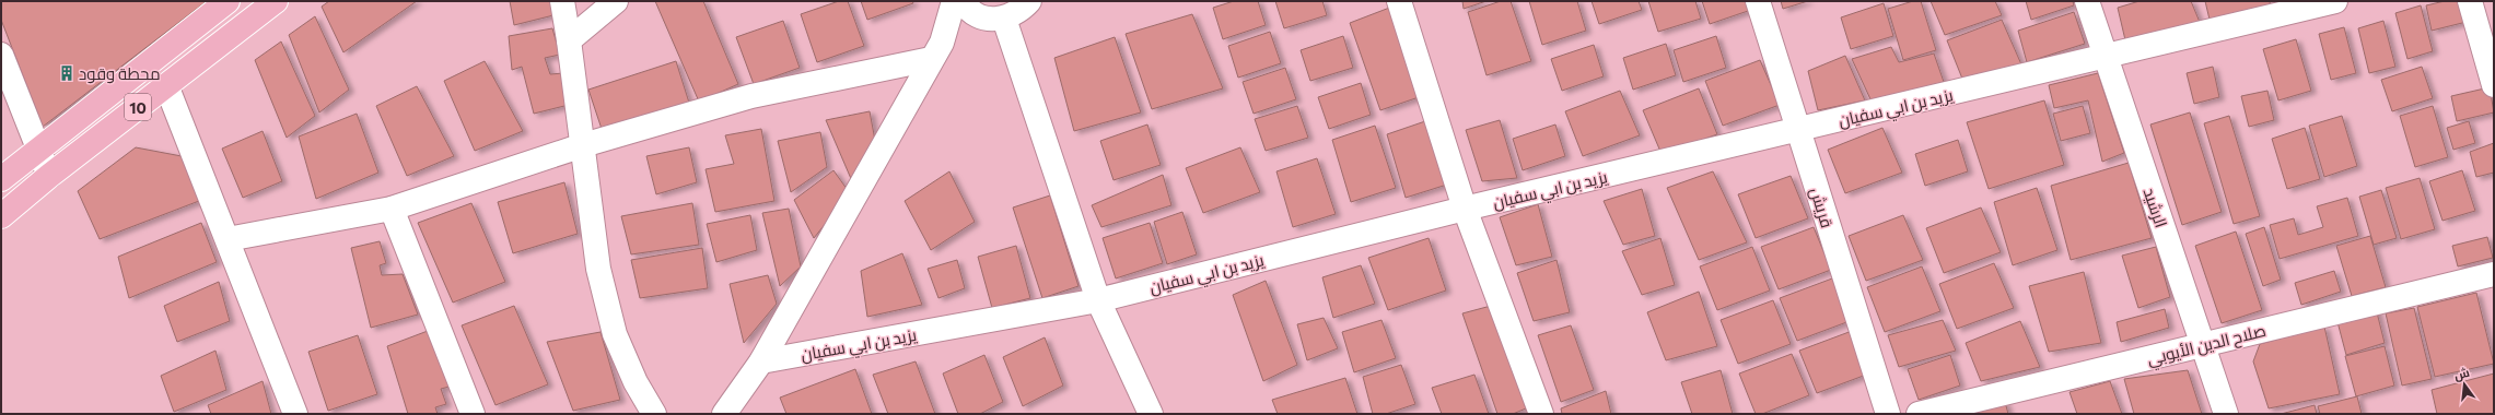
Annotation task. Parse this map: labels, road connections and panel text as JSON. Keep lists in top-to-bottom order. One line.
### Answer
{"streets":{"highway":["10"],"street":["يزيد بن ابي سفيان","قريش","الرشيد","صلاح الدين الأيوبي"]},"crossings":[["يزيد بن ابي سفيان","قريش"],["يزيد بن ابي سفيان","الرشيد"],["الرشيد","صلاح الدين الأيوبي"]],"places":{"building":["محطة وقود"]},"north":"top"}
